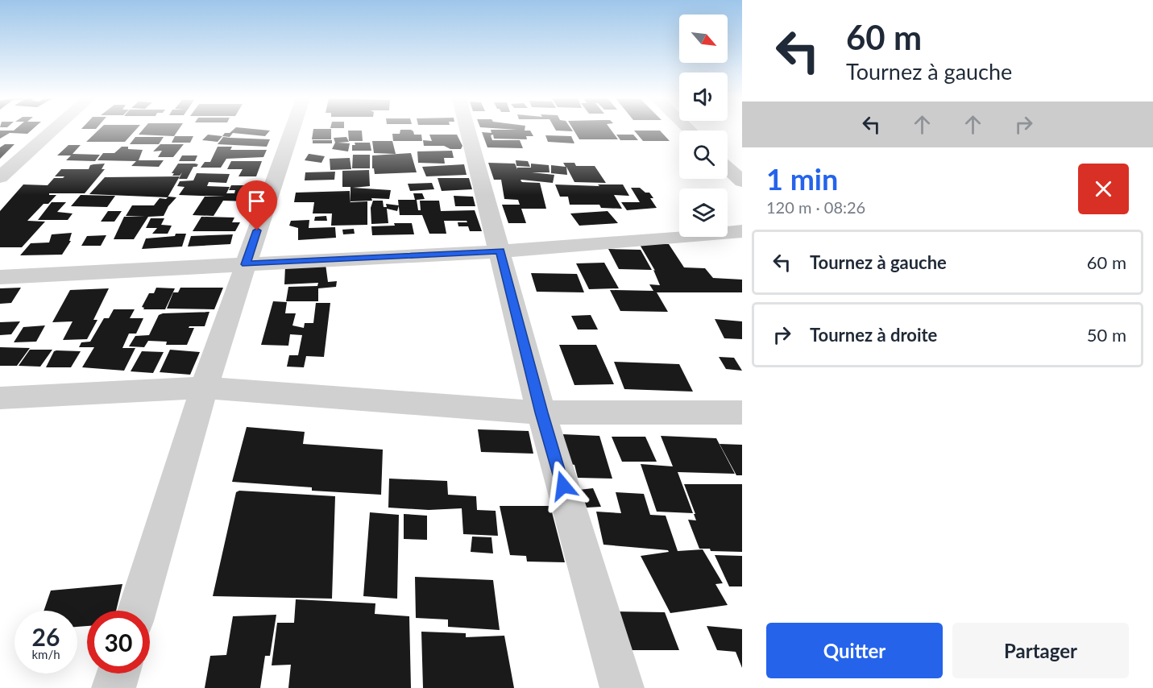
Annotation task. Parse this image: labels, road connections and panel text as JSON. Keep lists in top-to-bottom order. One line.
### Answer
{"north":"bottom right","page":{"turn":["60 m","Tournez à gauche"],"heading":["1 min","120 m · 08:26"],"list":[{"name":"Tournez à gauche","value":"60 m"},{"name":"Tournez à droite","value":"50 m"}],"speed":"26 km/h","limit":"30","buttons":["Quitter","Partager"]}}
